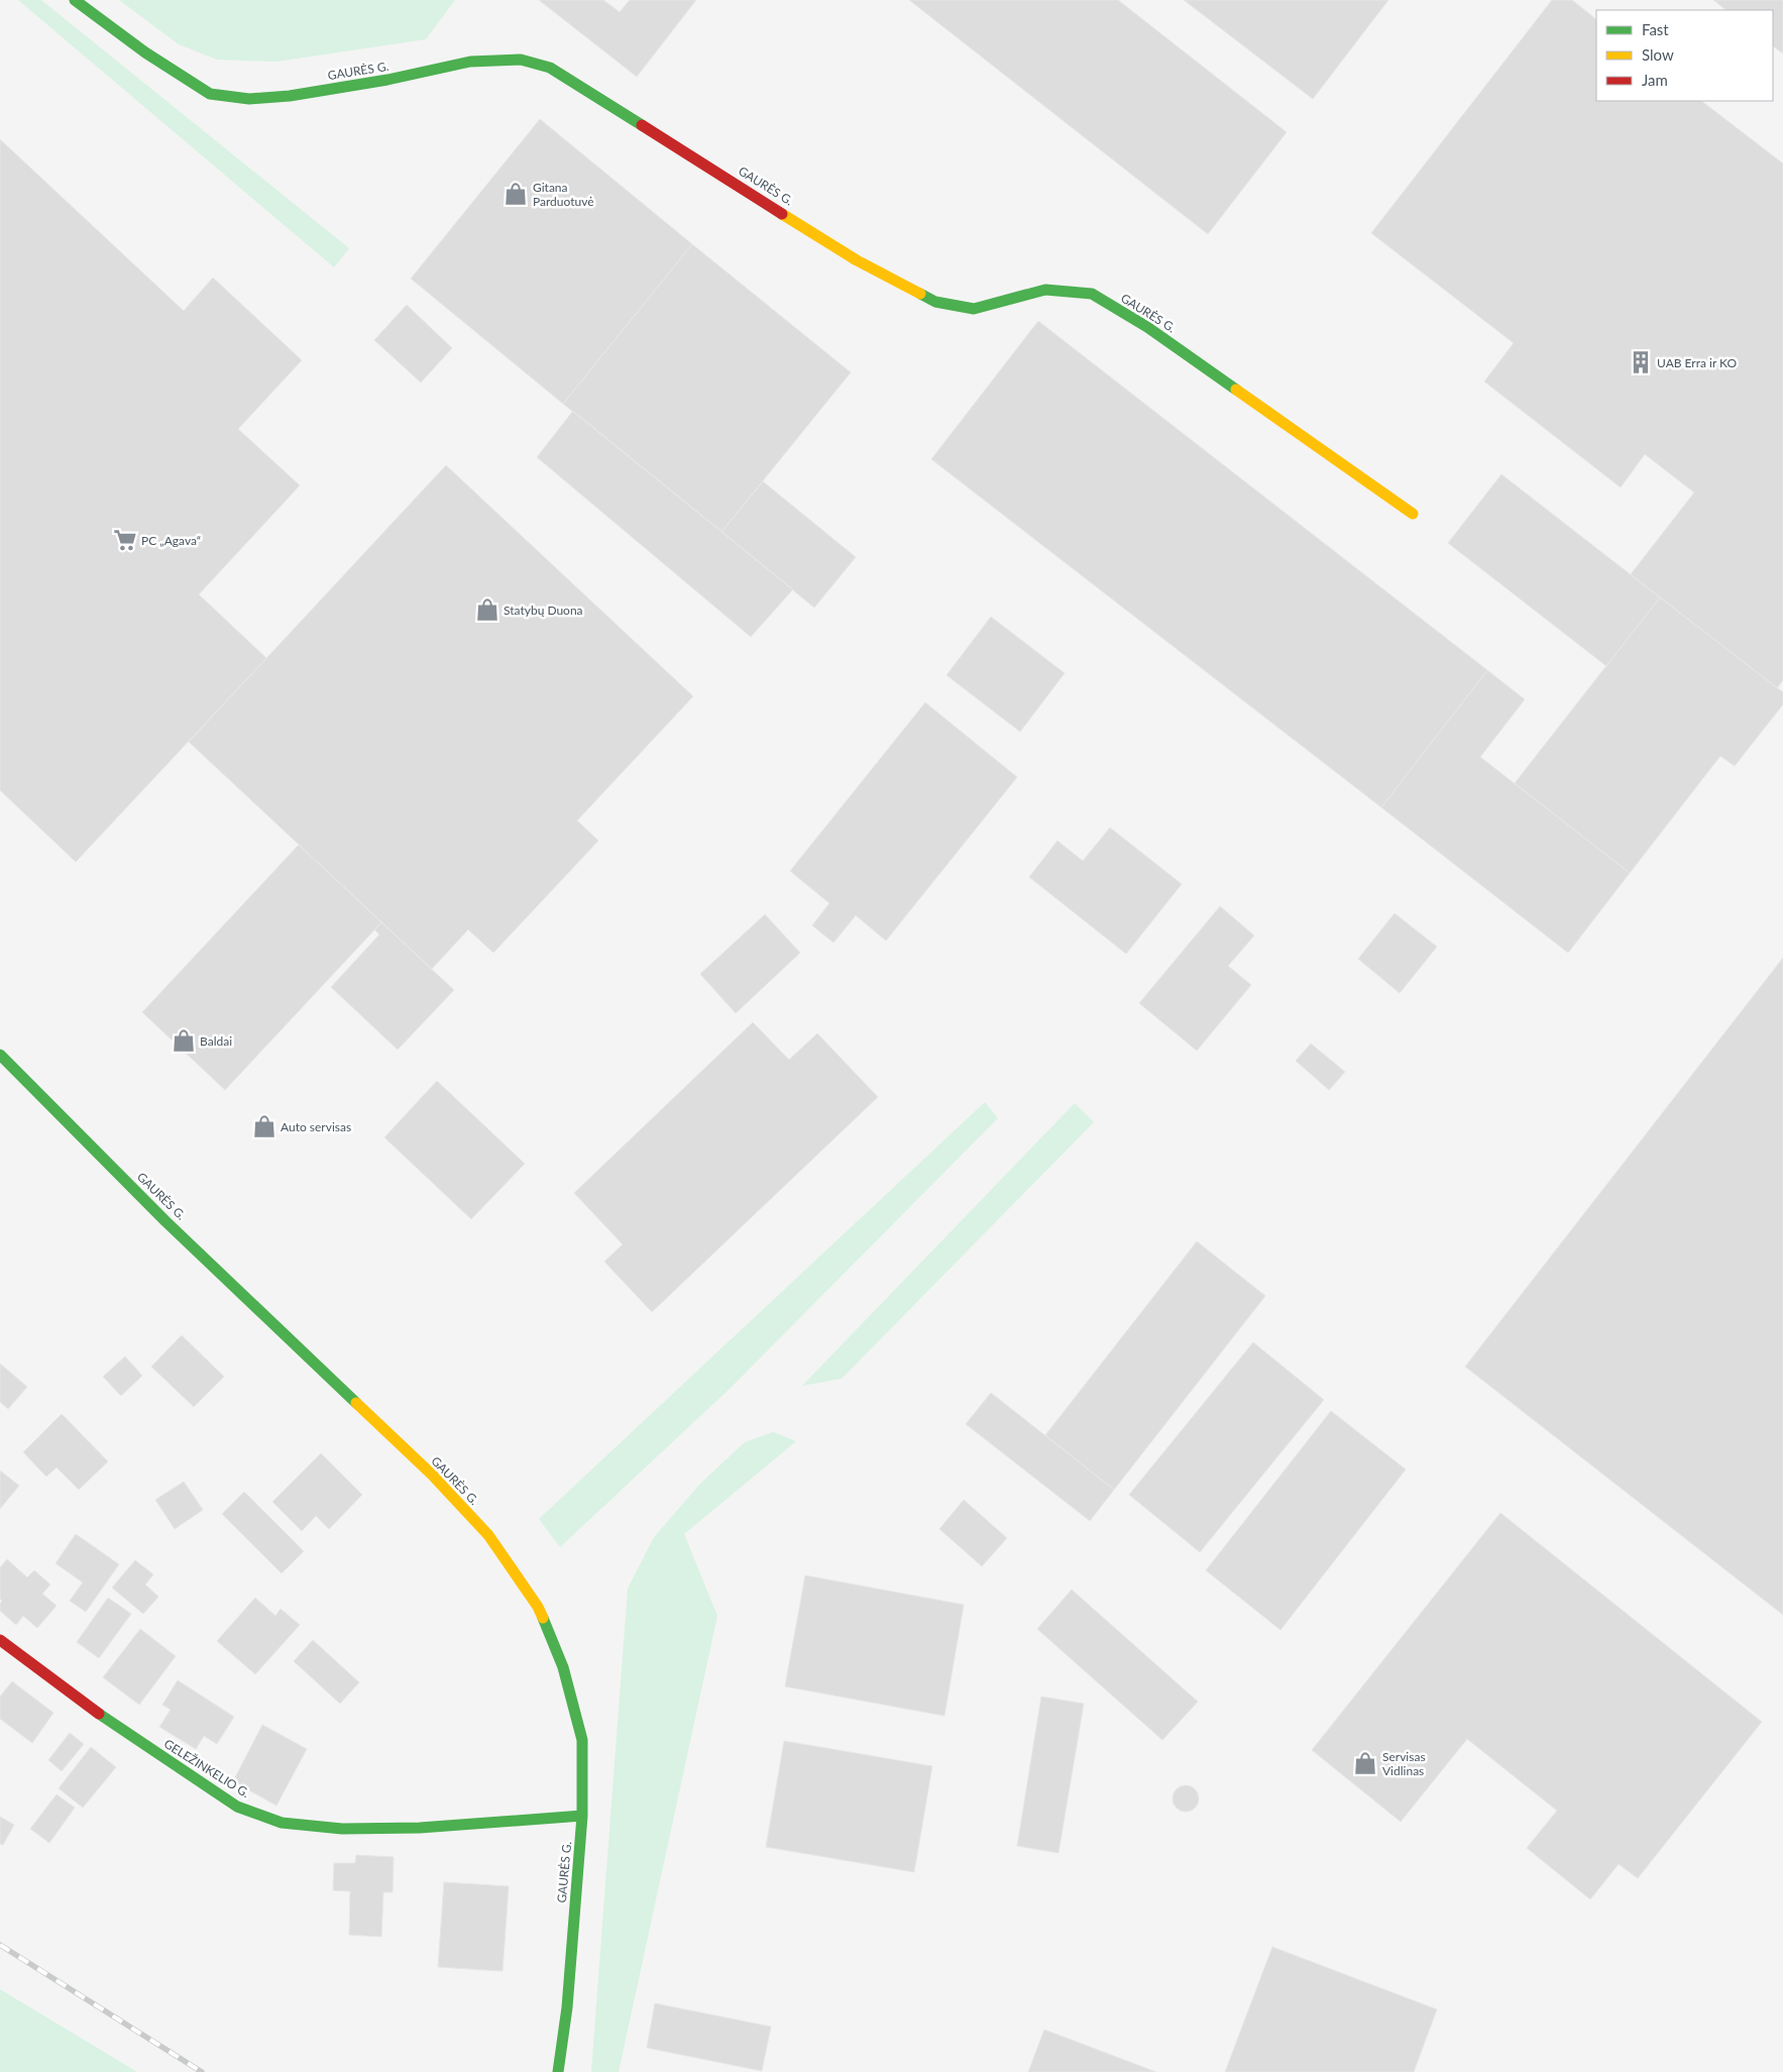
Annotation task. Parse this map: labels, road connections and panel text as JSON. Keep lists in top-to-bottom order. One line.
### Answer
{"streets":{"street":["GAURĖS G.","GELEŽINKELIO G."]},"crossings":[["GAURĖS G.","GELEŽINKELIO G."]],"places":{"shop":["Gitana Parduotuvė","Statybų Duona","Baldai","Auto servisas","Servisas Vidlinas"],"building":["UAB Erra ir KO"],"supermarket":["PC „Agava“"]},"legend":["Fast","Slow","Jam"]}
